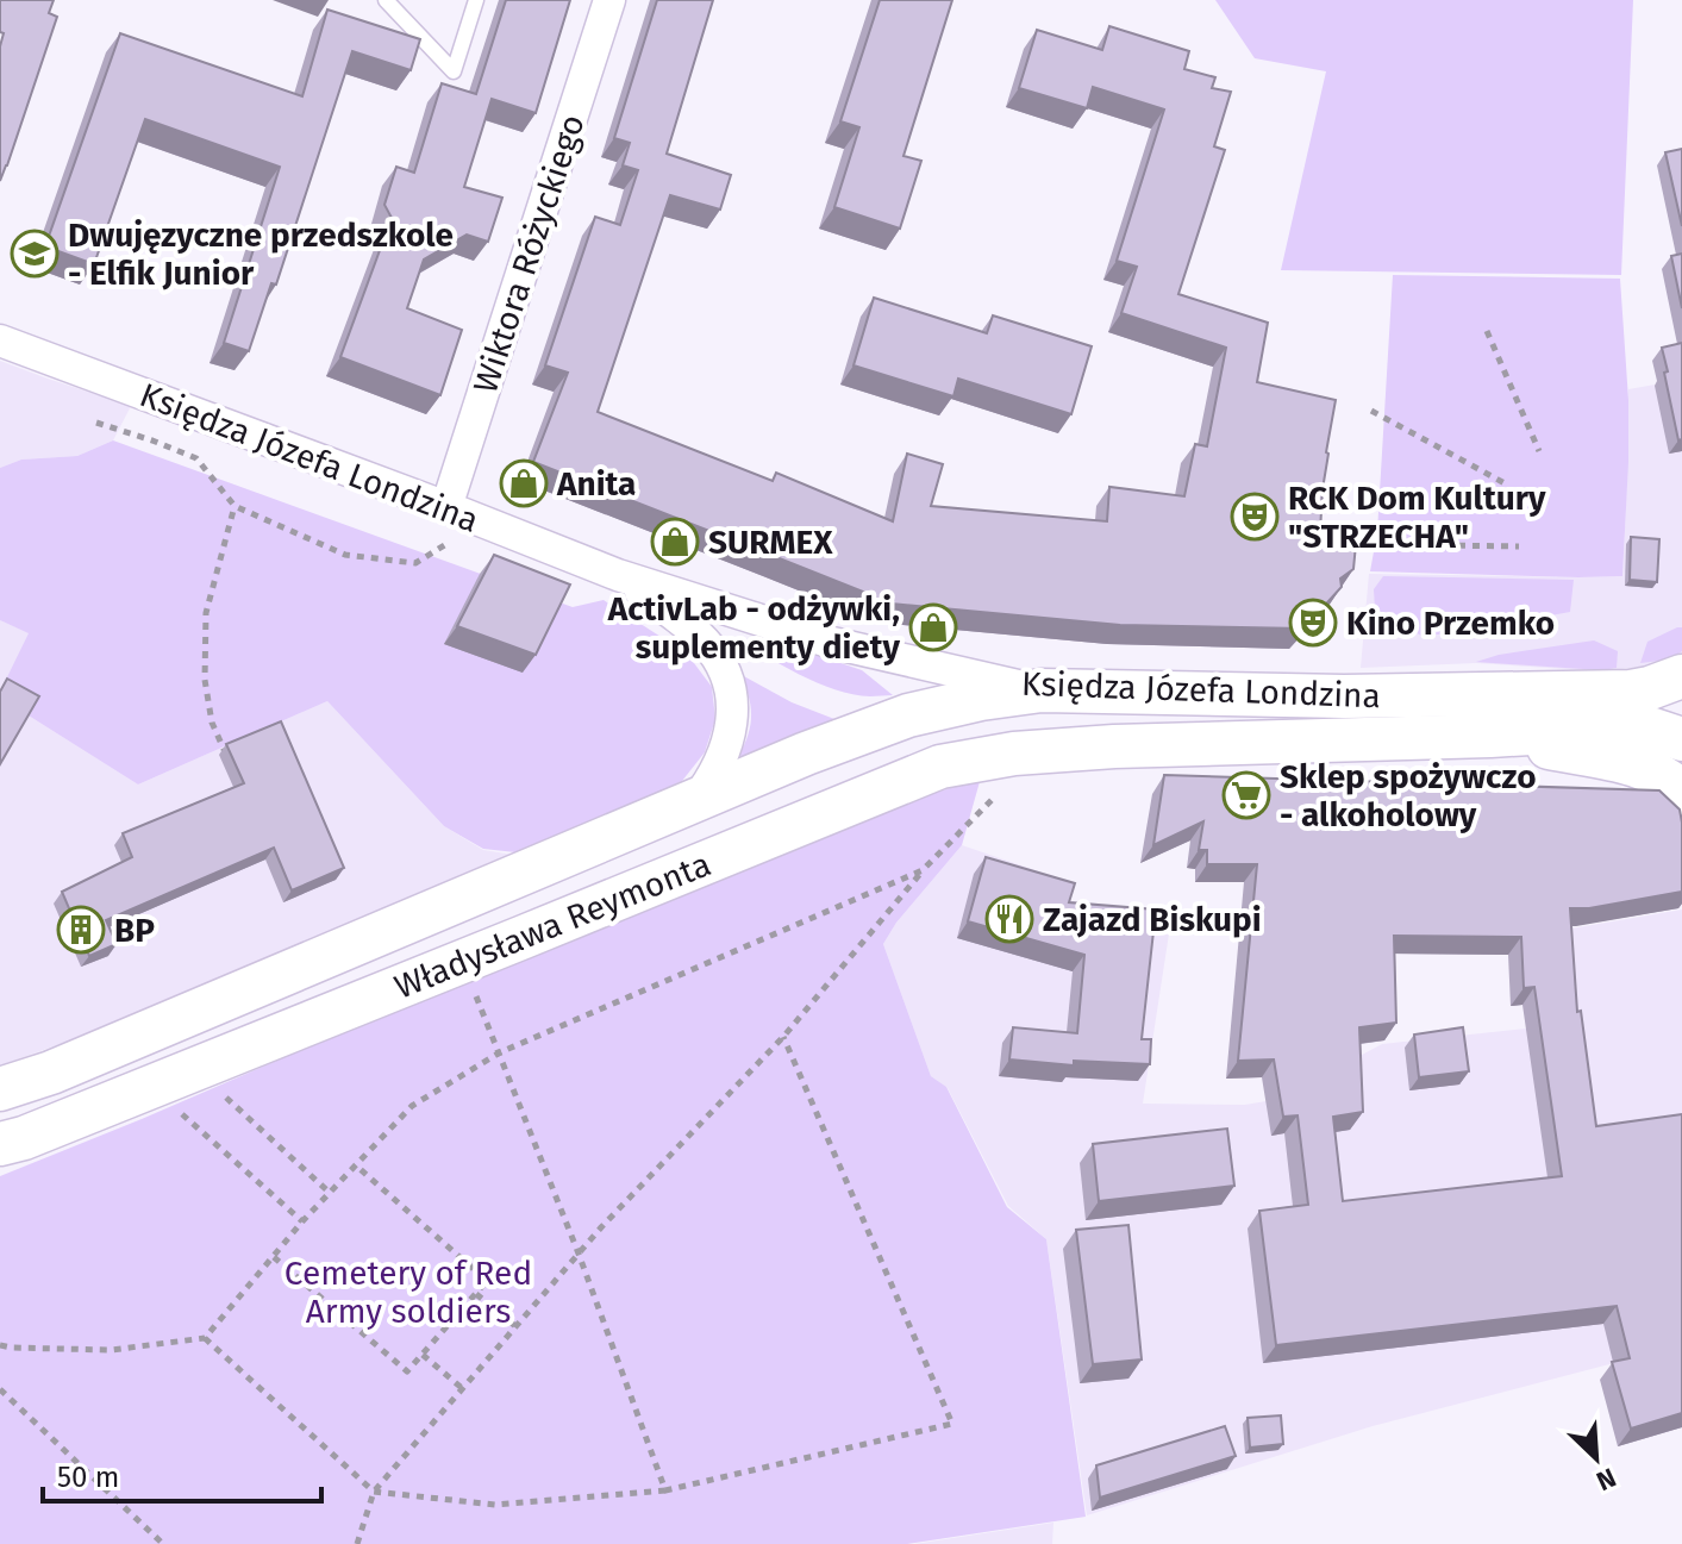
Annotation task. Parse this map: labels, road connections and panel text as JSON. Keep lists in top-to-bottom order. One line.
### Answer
{"streets":{"main road":["Księdza Józefa Londzina","Władysława Reymonta"],"street":["Wiktora Różyckiego"]},"crossings":[["Wiktora Różyckiego","Księdza Józefa Londzina"],["Księdza Józefa Londzina","Władysława Reymonta"]],"parks":["Cemetery of Red Army soldiers"],"places":{"school or university":["Dwujęzyczne przedszkole - Elfik Junior"],"shop":["Anita","SURMEX","ActivLab - odżywki, suplementy diety"],"theatre":["RCK Dom Kultury \"STRZECHA\"","Kino Przemko"],"supermarket":["Sklep spożywczo - alkoholowy"],"restaurant":["Zajazd Biskupi"],"building":["BP"]},"scale_bar":"50 m","north":"bottom right"}
